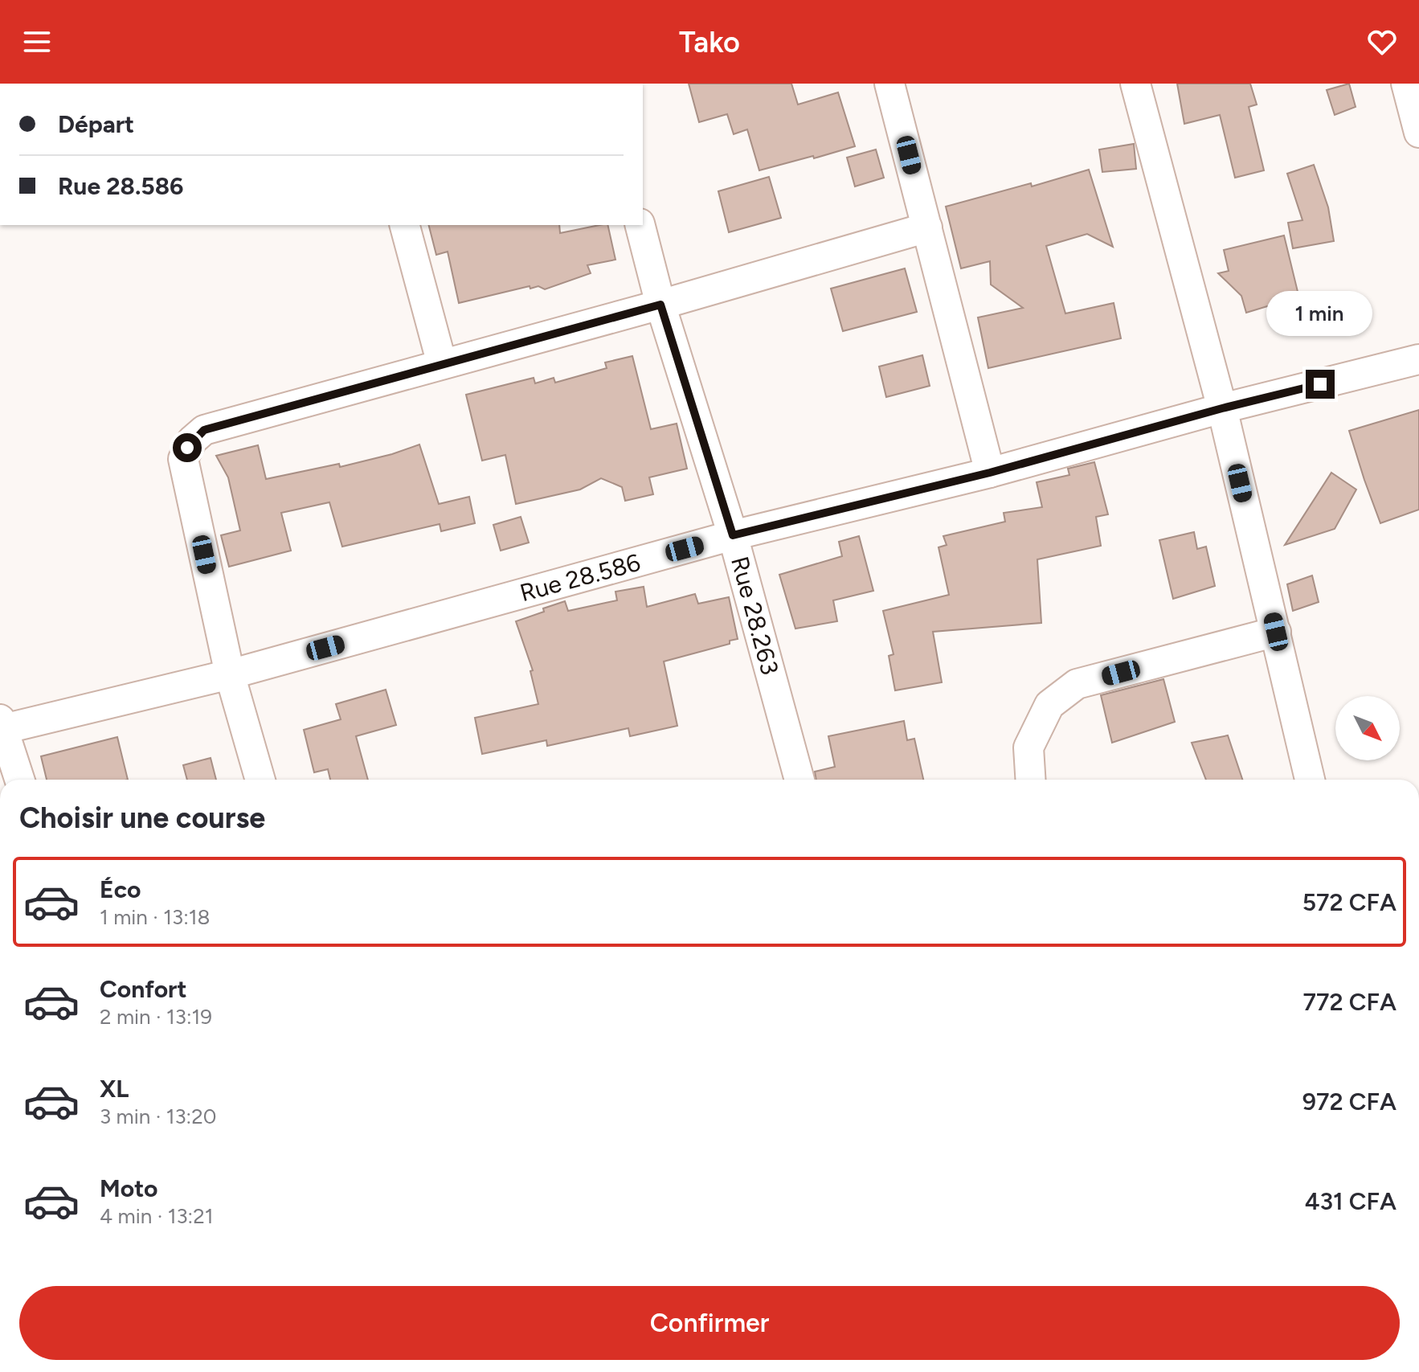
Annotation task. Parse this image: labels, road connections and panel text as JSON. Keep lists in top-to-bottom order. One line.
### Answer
{"streets":{"street":["Rue 28.586","Rue 28.263"]},"crossings":[["Rue 28.586","Rue 28.263"]],"north":"bottom right","page":{"header":"Tako","banner":["Départ","Rue 28.586"],"bubble":"1 min","heading":"Choisir une course","list":[{"name":"Éco","note":"1 min · 13:18","value":"572 CFA"},{"name":"Confort","note":"2 min · 13:19","value":"772 CFA"},{"name":"XL","note":"3 min · 13:20","value":"972 CFA"},{"name":"Moto","note":"4 min · 13:21","value":"431 CFA"}],"buttons":"Confirmer"}}
